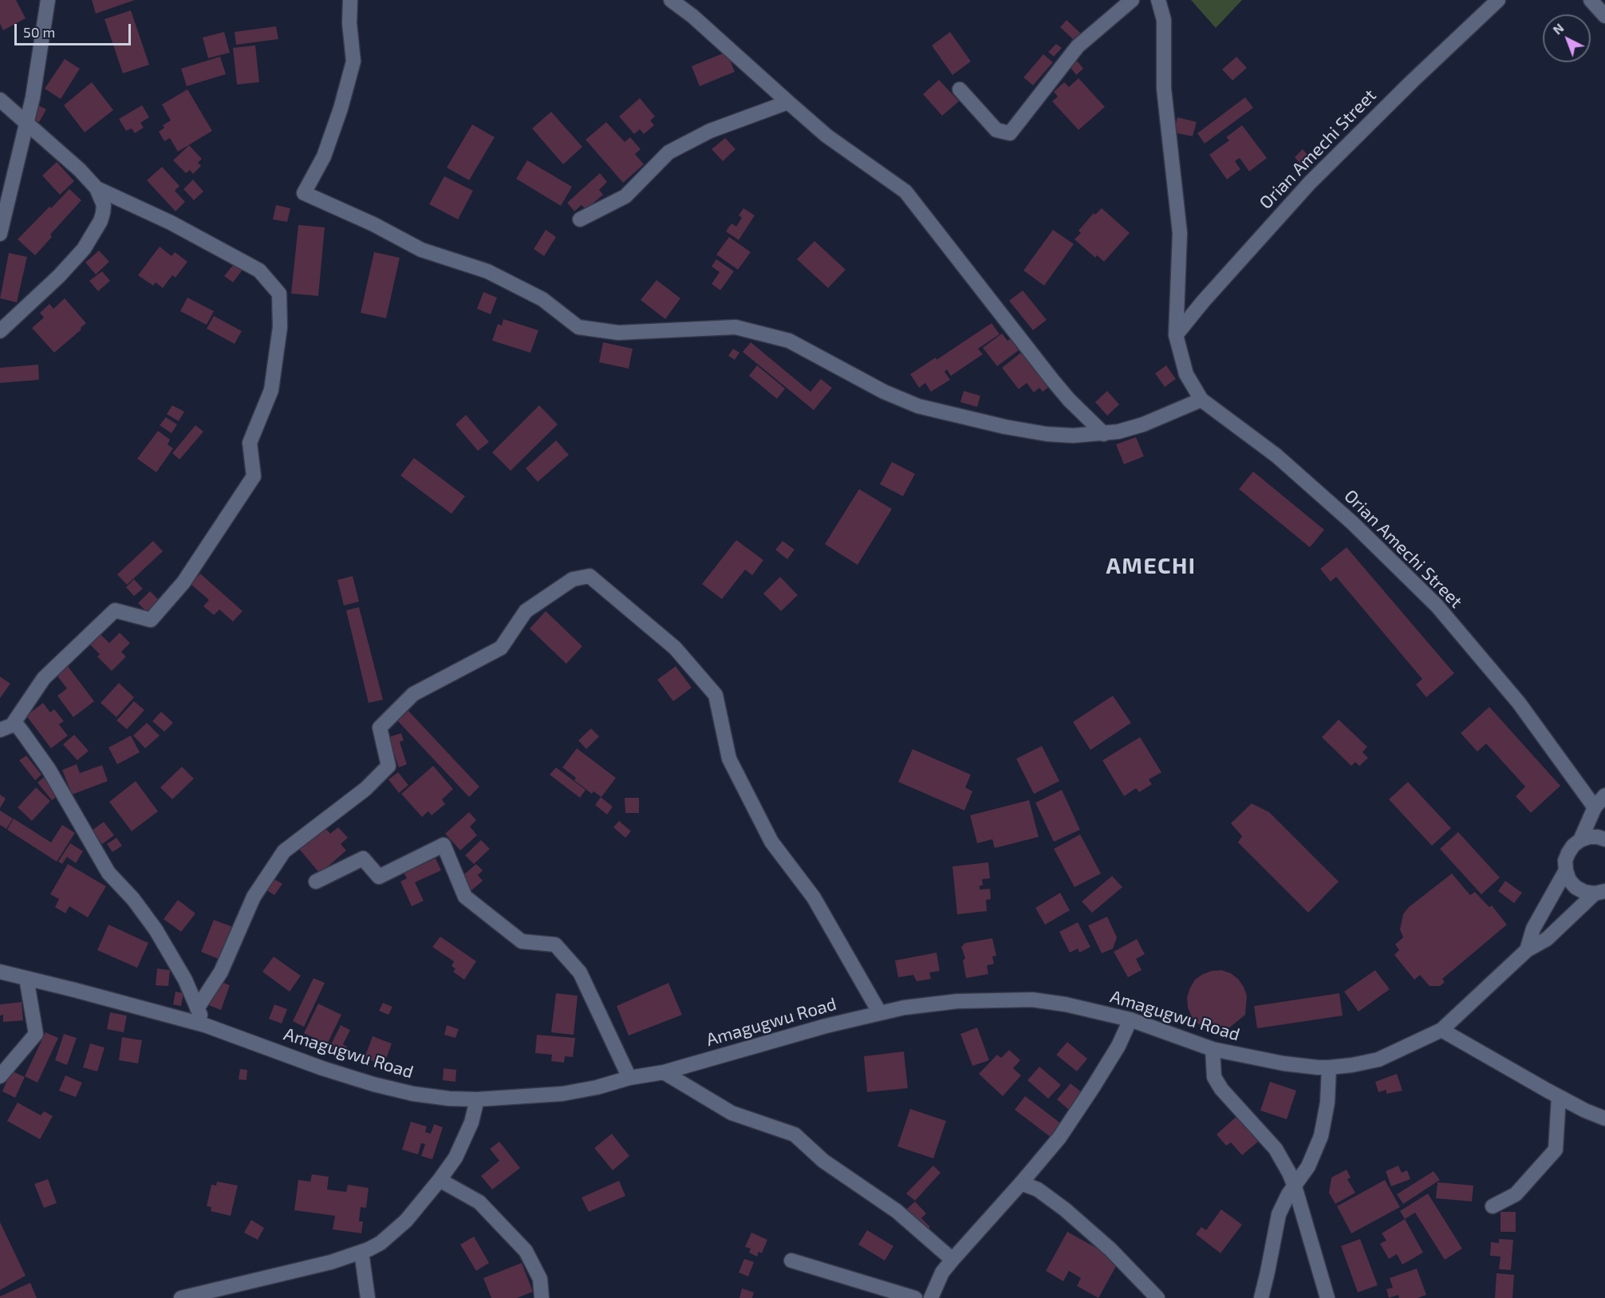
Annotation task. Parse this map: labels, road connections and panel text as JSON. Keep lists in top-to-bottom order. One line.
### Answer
{"streets":{"street":["Orian Amechi Street","Amagugwu Road"]},"districts":["AMECHI"],"scale_bar":"50 m","north":"top left"}
